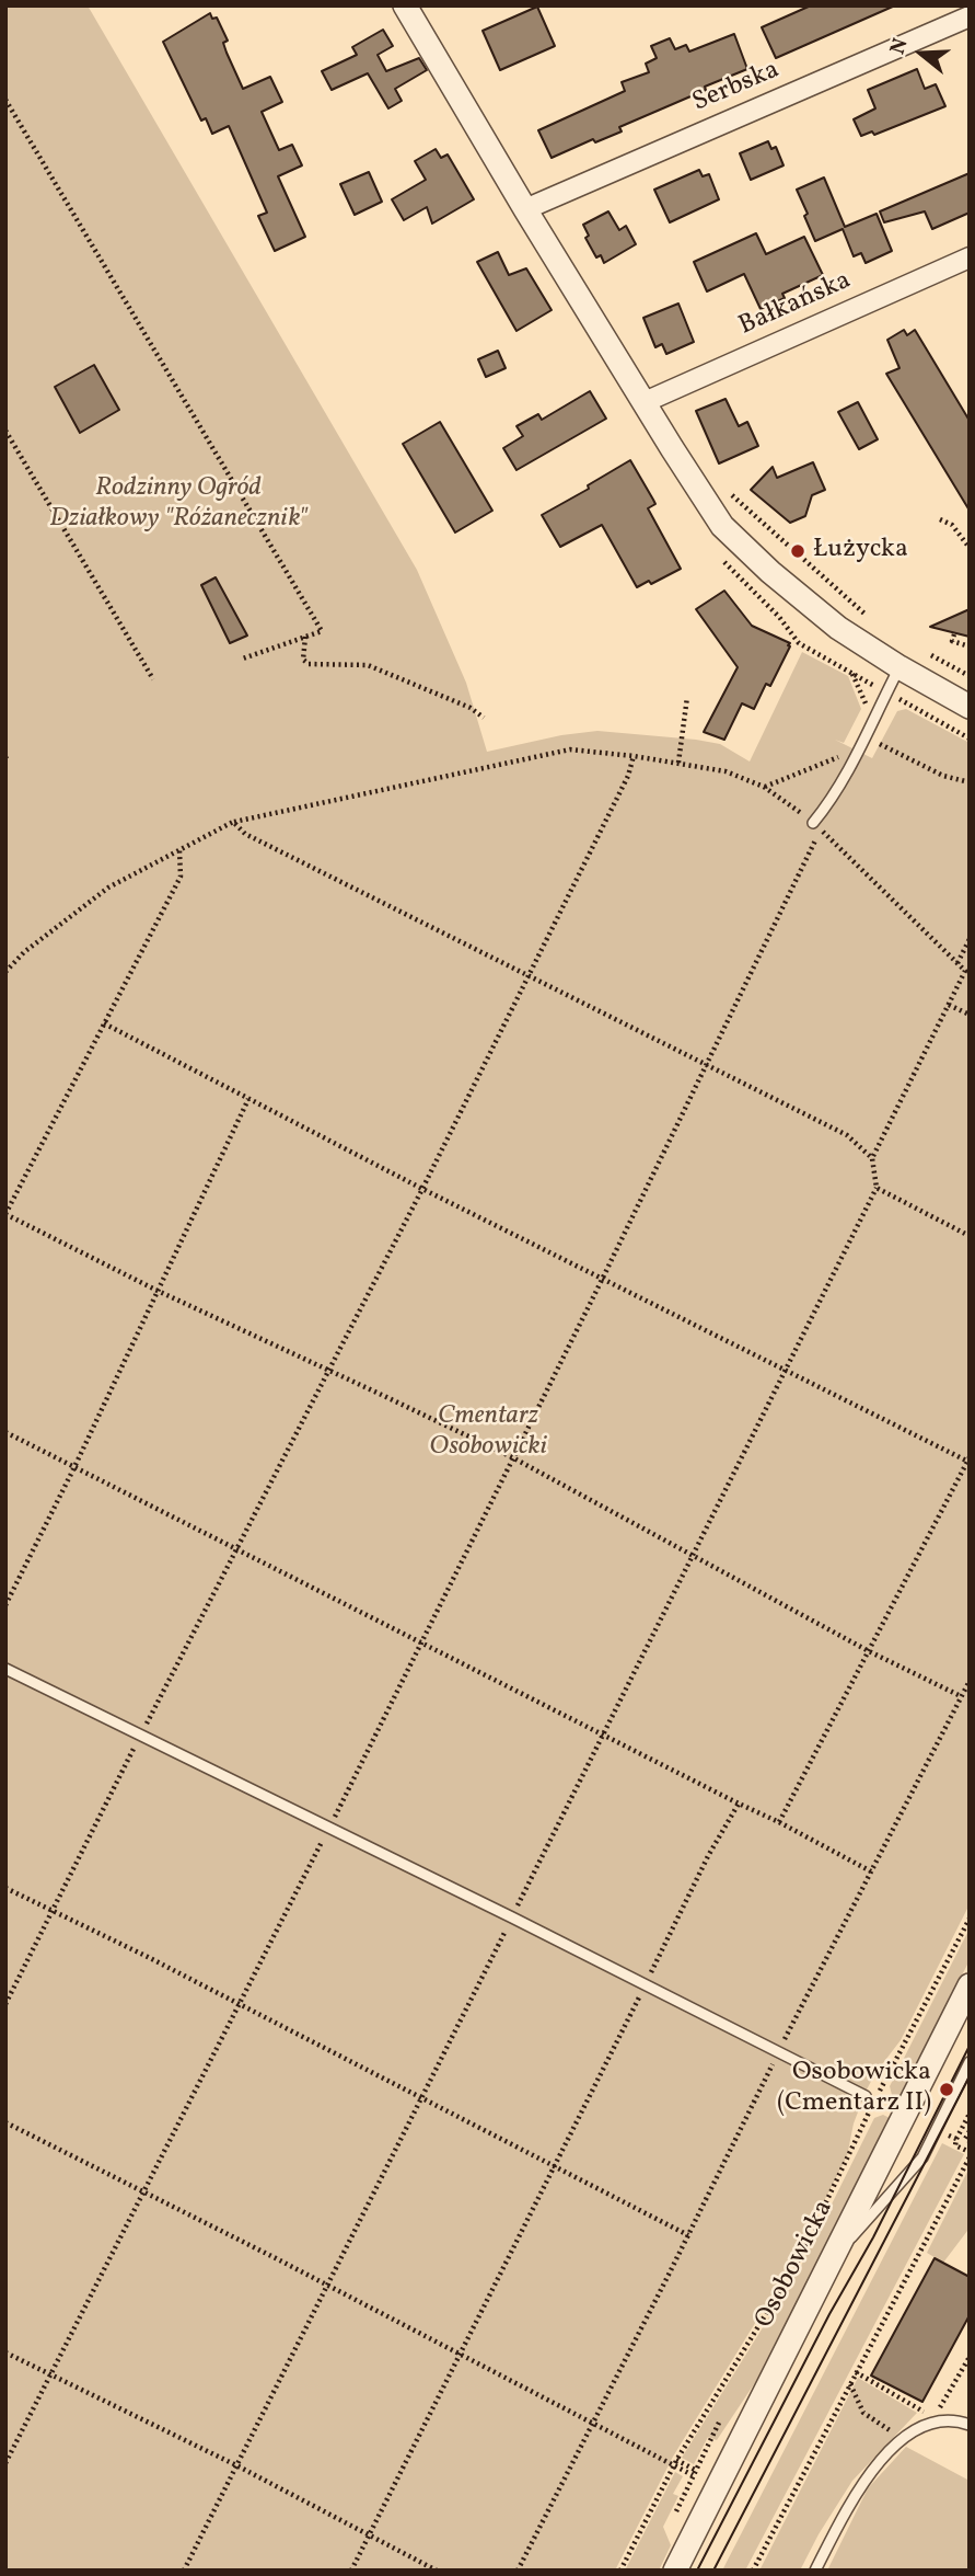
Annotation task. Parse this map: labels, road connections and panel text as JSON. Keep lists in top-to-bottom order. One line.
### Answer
{"streets":{"street":["Serbska","Bałkańska","Osobowicka"]},"parks":["Rodzinny Ogród Działkowy \"Różanecznik\"","Cmentarz Osobowicki"],"places":["Łużycka","Osobowicka (Cmentarz II)"],"north":"left"}
